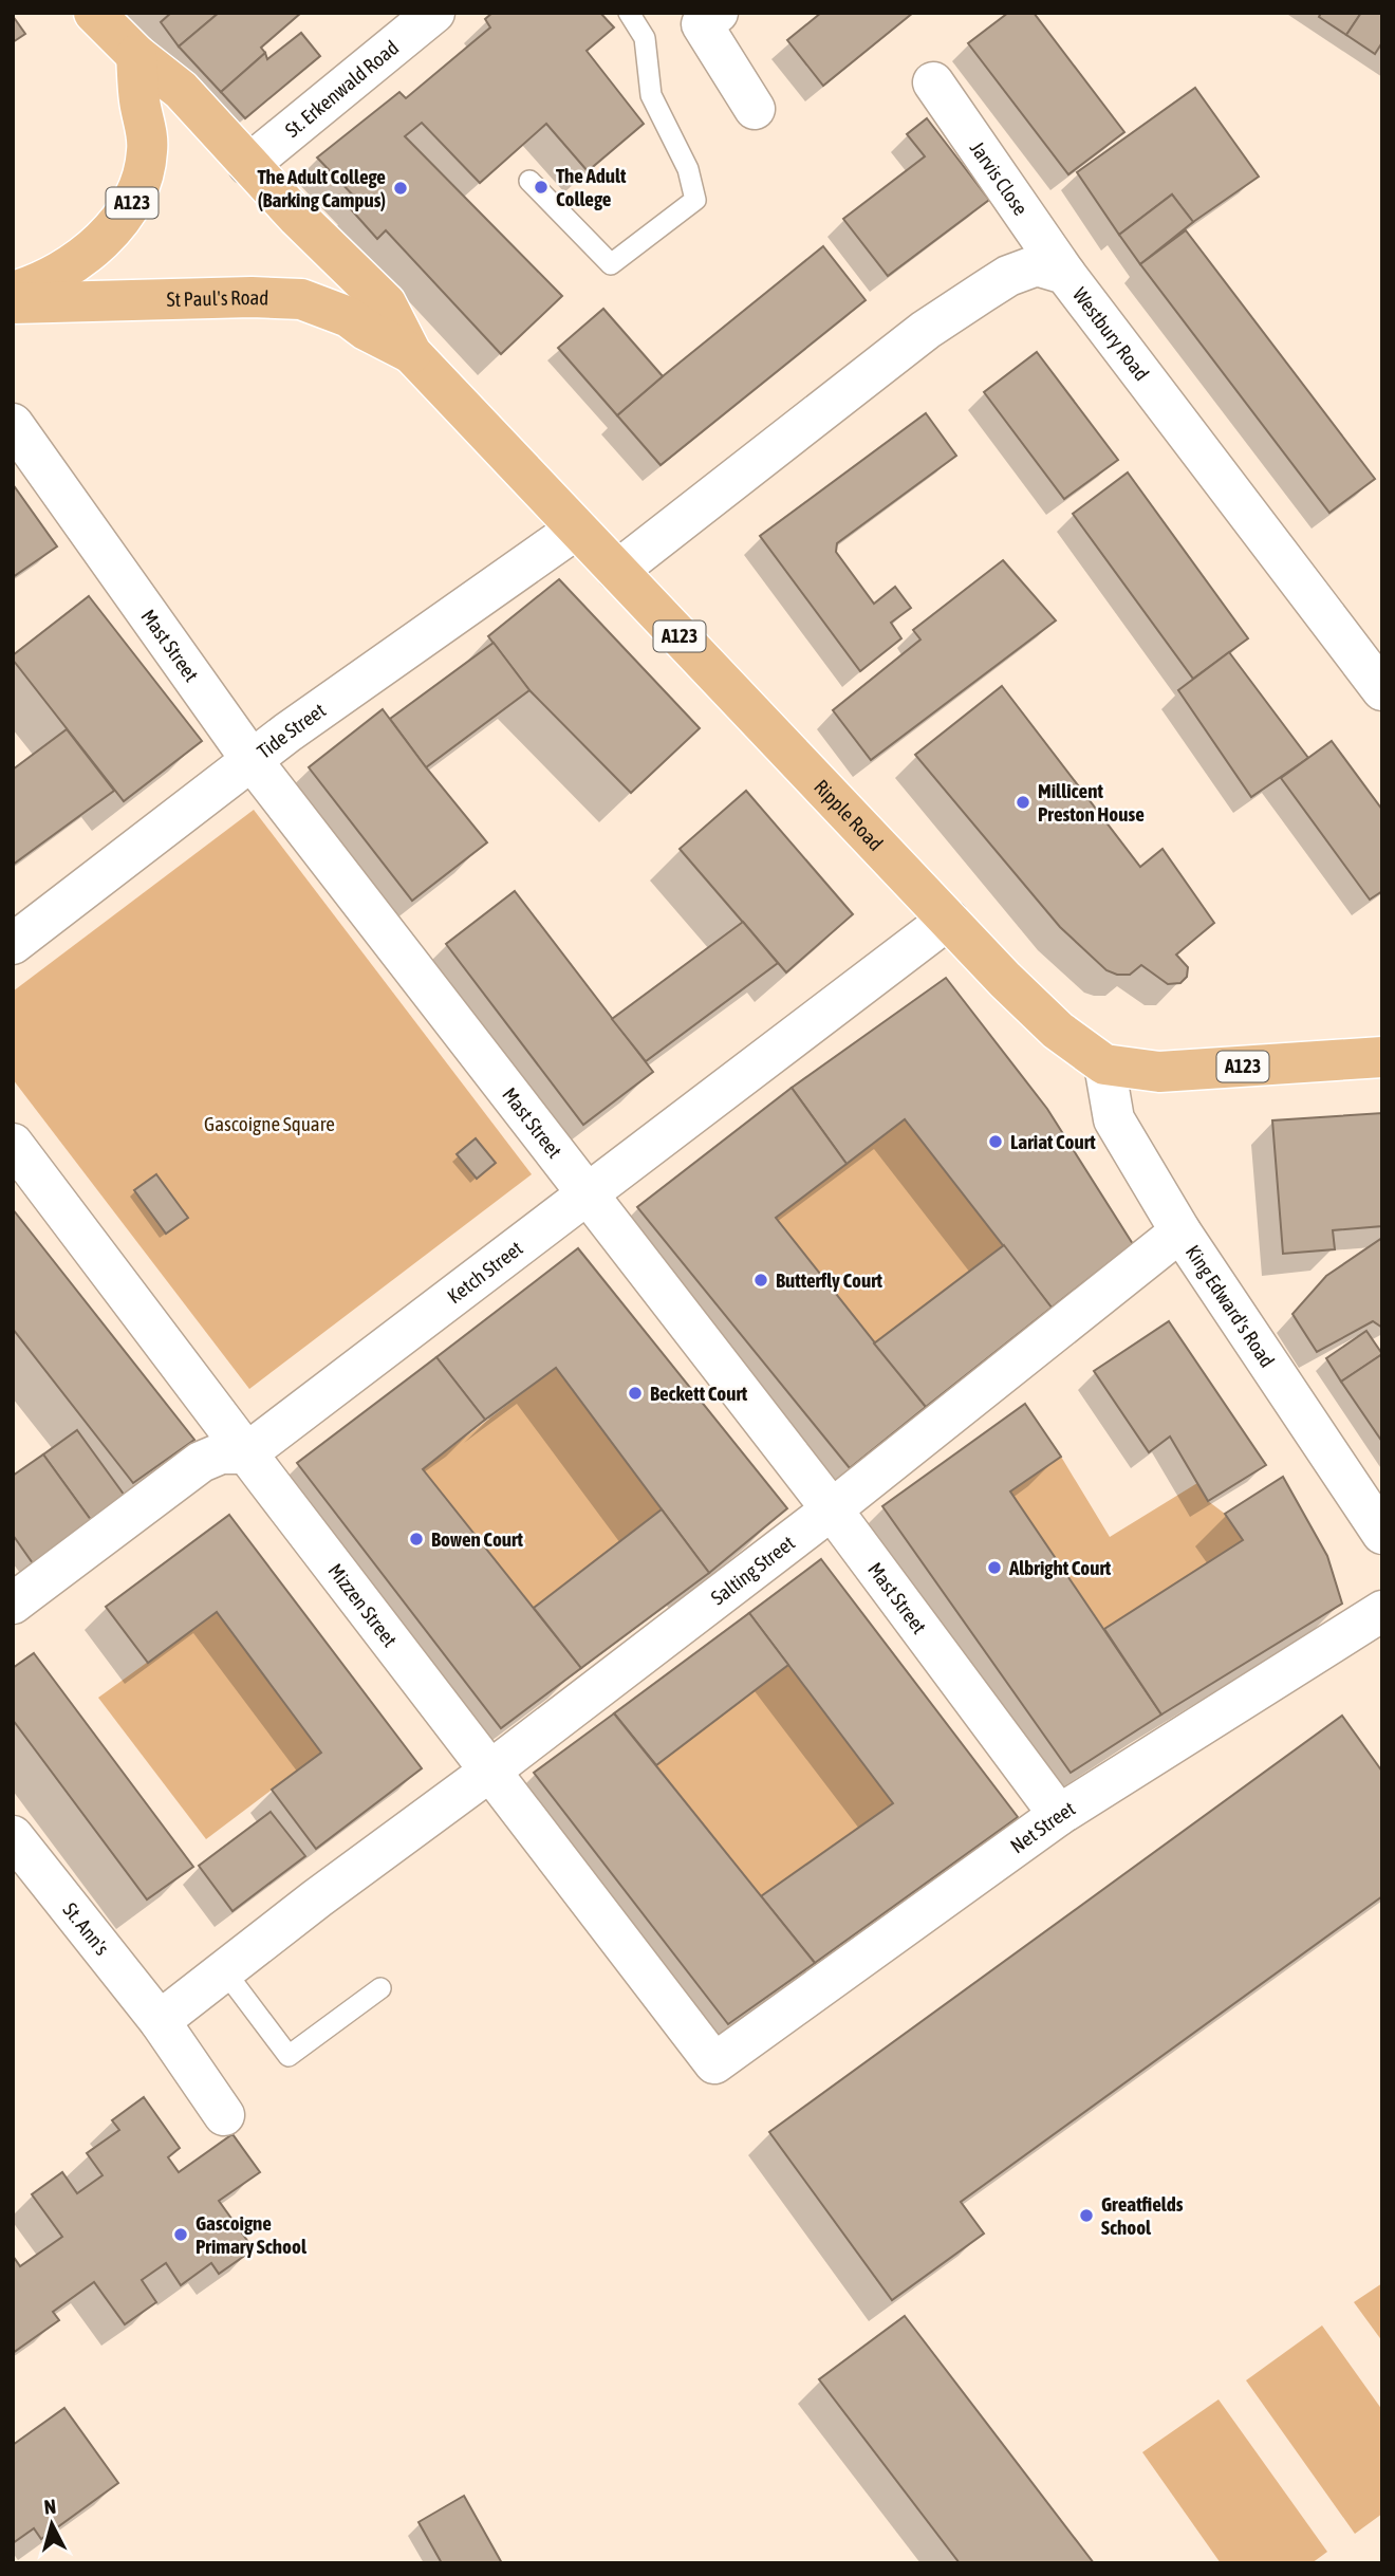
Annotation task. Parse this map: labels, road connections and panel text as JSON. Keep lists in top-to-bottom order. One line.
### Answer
{"streets":{"main road":["A123","St Paul's Road","Ripple Road"],"street":["St. Erkenwald Road","Jarvis Close","Westbury Road","Mast Street","Tide Street","Ketch Street","King Edward's Road","Salting Street","Mizzen Street","Net Street","St. Ann's"]},"crossings":[["St. Erkenwald Road","A123"],["Jarvis Close","Westbury Road"],["A123","St Paul's Road"],["A123","Ripple Road"],["St Paul's Road","Ripple Road"],["Westbury Road","Ripple Road"],["Mast Street","Tide Street"],["Mast Street","Ketch Street"],["Mast Street","Salting Street"],["Mast Street","Net Street"],["Tide Street","Ripple Road"],["Ripple Road","Ketch Street"],["Ripple Road","King Edward's Road"],["Ketch Street","Mizzen Street"],["King Edward's Road","Salting Street"],["Salting Street","Mizzen Street"],["Mizzen Street","Net Street"]],"parks":["Gascoigne Square"],"places":["The Adult College","The Adult College (Barking Campus)","Millicent Preston House","Lariat Court","Butterfly Court","Beckett Court","Bowen Court","Albright Court","Greatfields School","Gascoigne Primary School"],"north":"top"}
